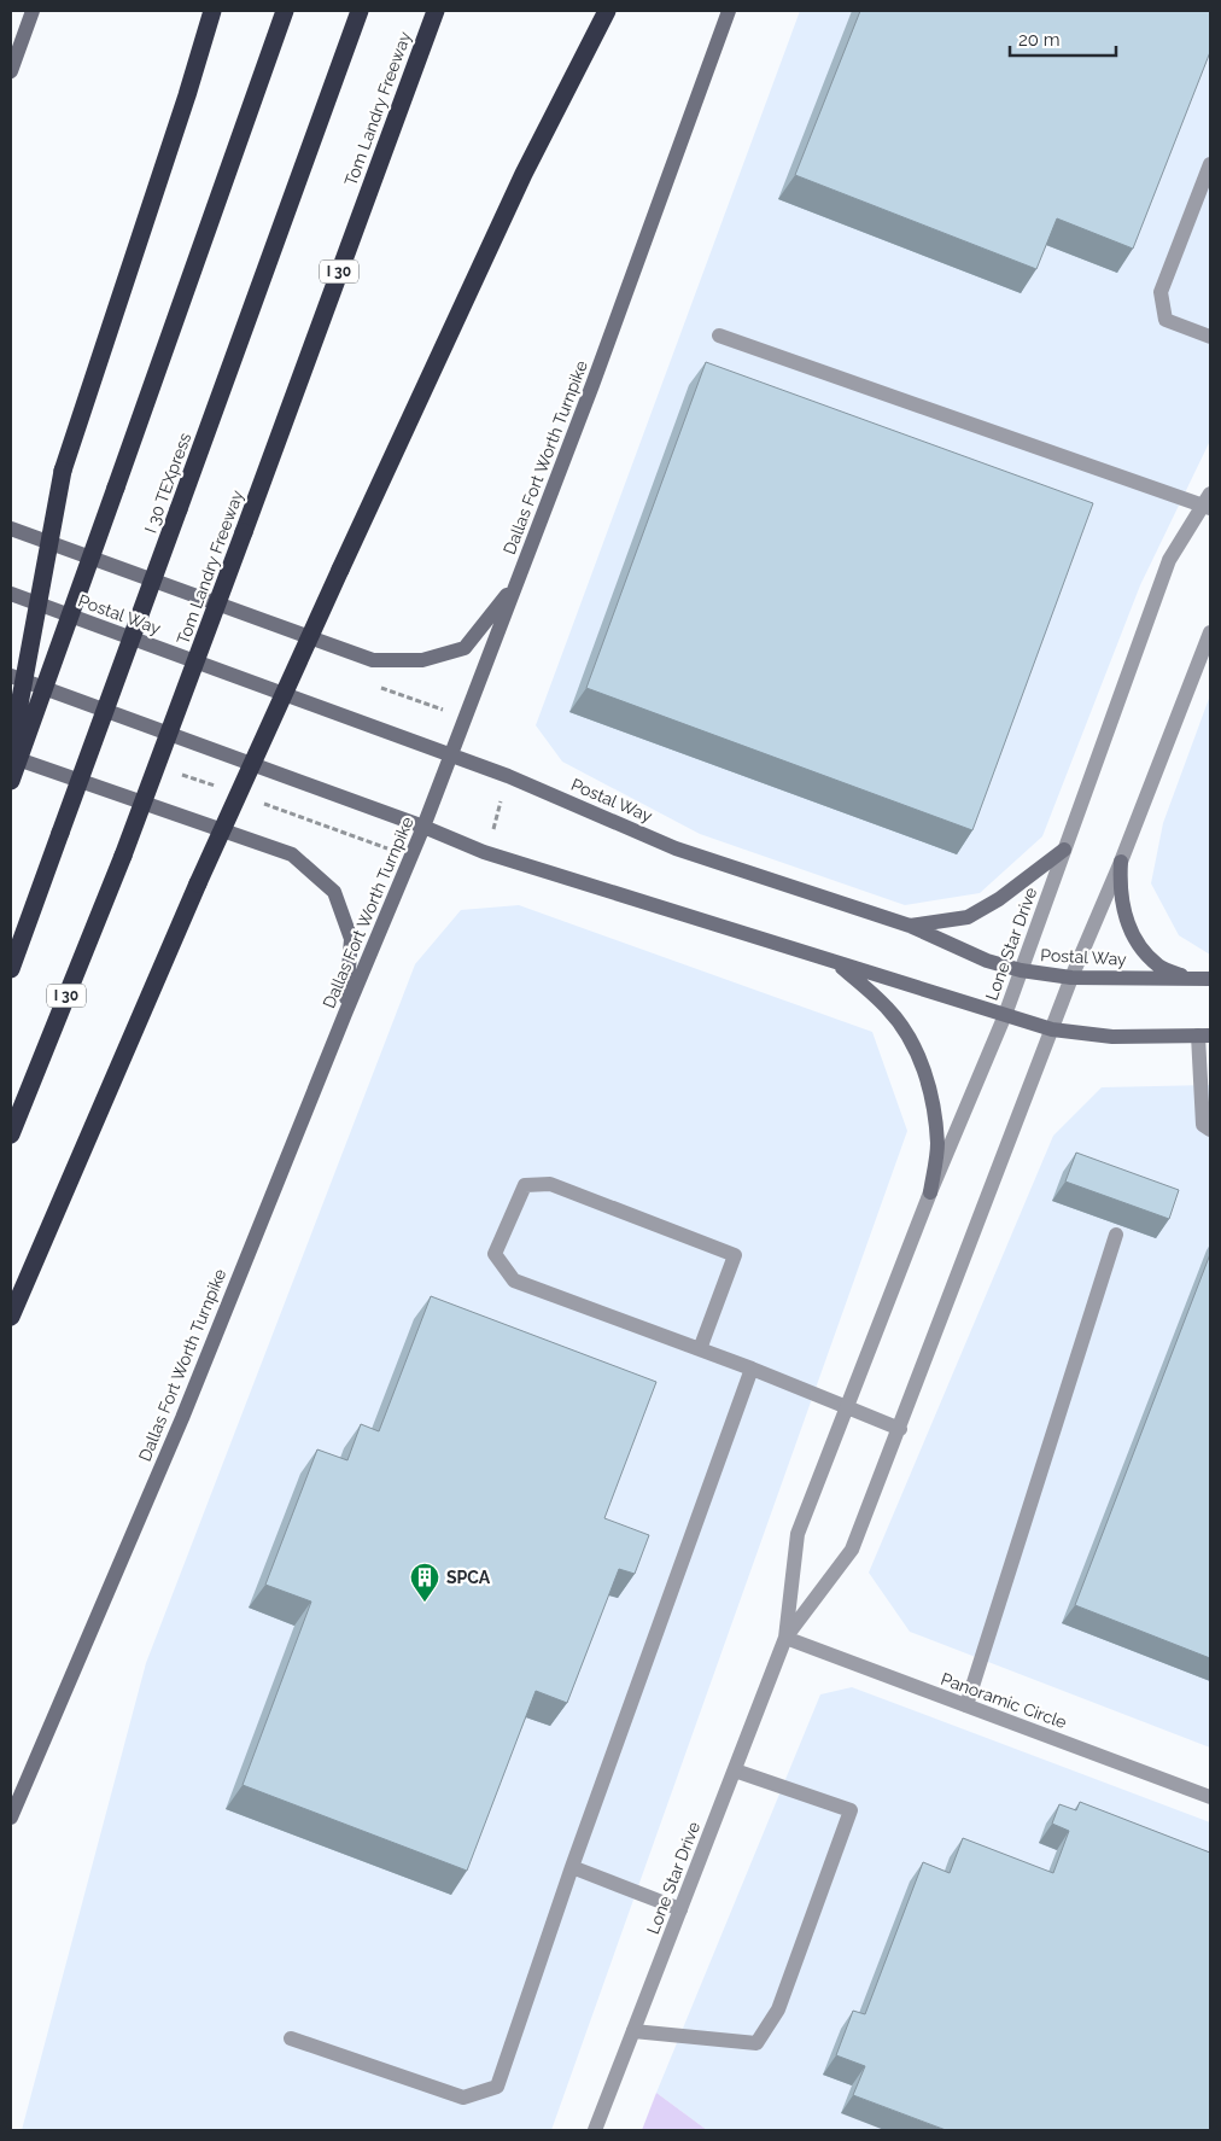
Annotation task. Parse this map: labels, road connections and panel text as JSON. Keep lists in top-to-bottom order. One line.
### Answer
{"streets":{"highway":["Tom Landry Freeway","I 30","I 30 TEXpress"],"street":["Dallas Fort Worth Turnpike","Postal Way","Lone Star Drive","Panoramic Circle"]},"crossings":[["Dallas Fort Worth Turnpike","Postal Way"],["Postal Way","Lone Star Drive"],["Lone Star Drive","Panoramic Circle"]],"places":{"building":["SPCA"]},"scale_bar":"20 m"}
